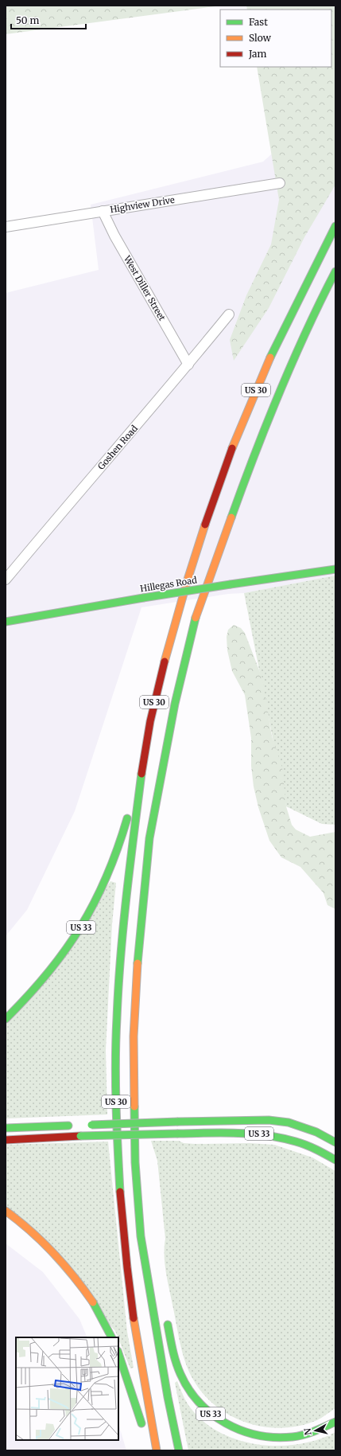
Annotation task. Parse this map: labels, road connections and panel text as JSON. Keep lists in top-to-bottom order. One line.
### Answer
{"streets":{"main road":["US 30","Hillegas Road","US 33"],"street":["Highview Drive","West Diller Street","Goshen Road"]},"crossings":[["Highview Drive","West Diller Street"],["West Diller Street","Goshen Road"]],"legend":["Fast","Slow","Jam"],"scale_bar":"50 m","north":"left"}
